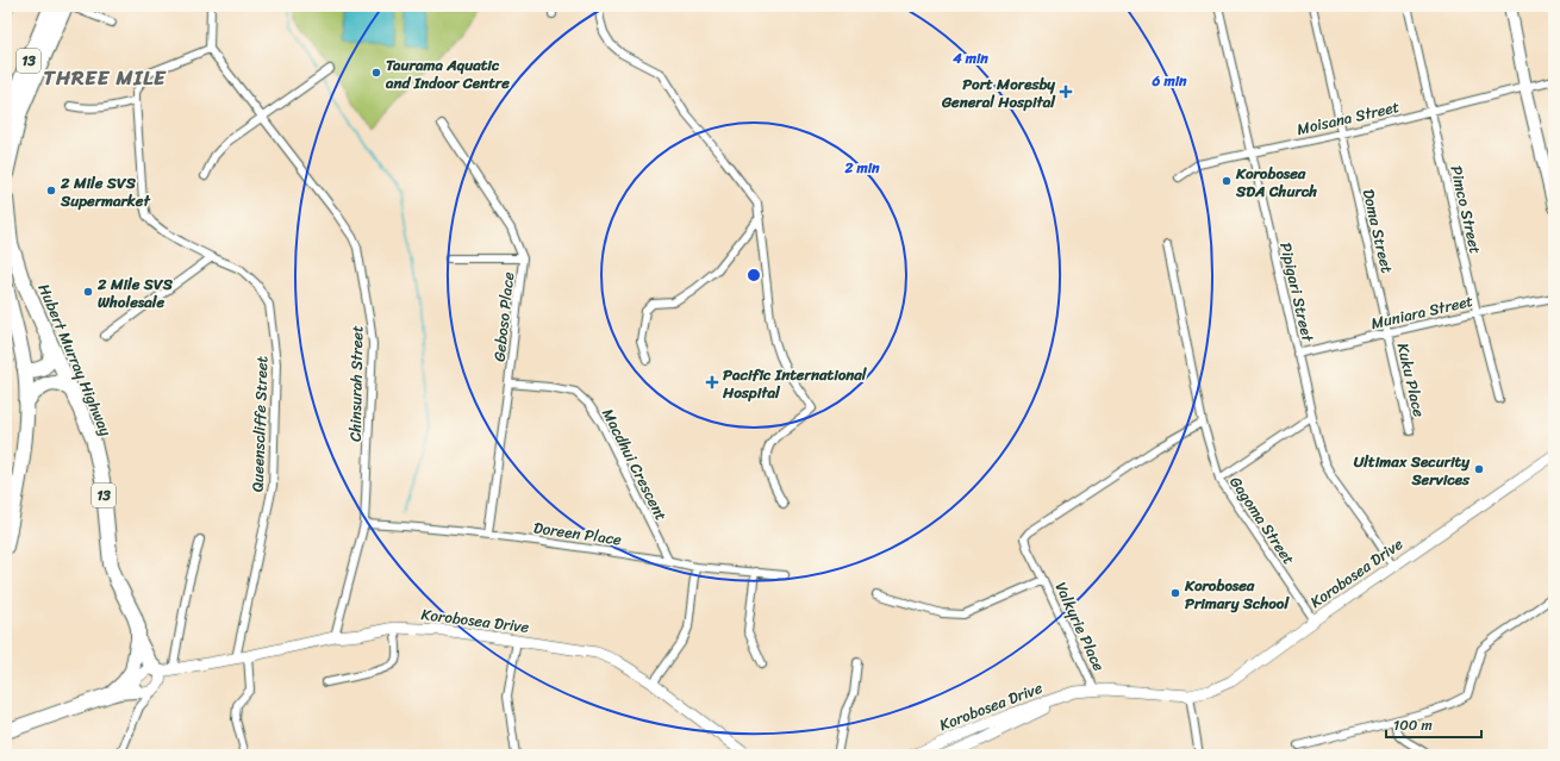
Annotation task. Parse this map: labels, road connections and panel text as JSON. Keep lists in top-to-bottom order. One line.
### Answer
{"streets":{"highway":["13","Hubert Murray Highway"],"main road":["Korobosea Drive"],"street":["Moisana Street","Pimco Street","Doma Street","Pipigari Street","Muniara Street","Geboso Place","Kuku Place","Chinsurah Street","Queenscliffe Street","Macdhui Crescent","Gagoma Street","Doreen Place","Valkyrie Place"]},"crossings":[["Moisana Street","Pimco Street"],["Moisana Street","Doma Street"],["Moisana Street","Pipigari Street"],["Pimco Street","Muniara Street"],["Doma Street","Muniara Street"],["Doma Street","Kuku Place"],["Pipigari Street","Muniara Street"],["Pipigari Street","Gagoma Street"],["Pipigari Street","Korobosea Drive"],["Muniara Street","Kuku Place"],["Geboso Place","Macdhui Crescent"],["Geboso Place","Doreen Place"],["Chinsurah Street","Queenscliffe Street"],["Chinsurah Street","Doreen Place"],["Chinsurah Street","Korobosea Drive"],["Queenscliffe Street","Korobosea Drive"],["Macdhui Crescent","Doreen Place"],["Gagoma Street","Korobosea Drive"],["Korobosea Drive","Valkyrie Place"]],"districts":["THREE MILE"],"places":{"other":["Taurama Aquatic and Indoor Centre","Korobosea SDA Church","2 Mile SVS Supermarket","2 Mile SVS Wholesale","Ultimax Security Services","Korobosea Primary School"],"health":["Port Moresby General Hospital","Pacific International Hospital"]},"scale_bar":"100 m","rings":["4 min","6 min","2 min"]}
